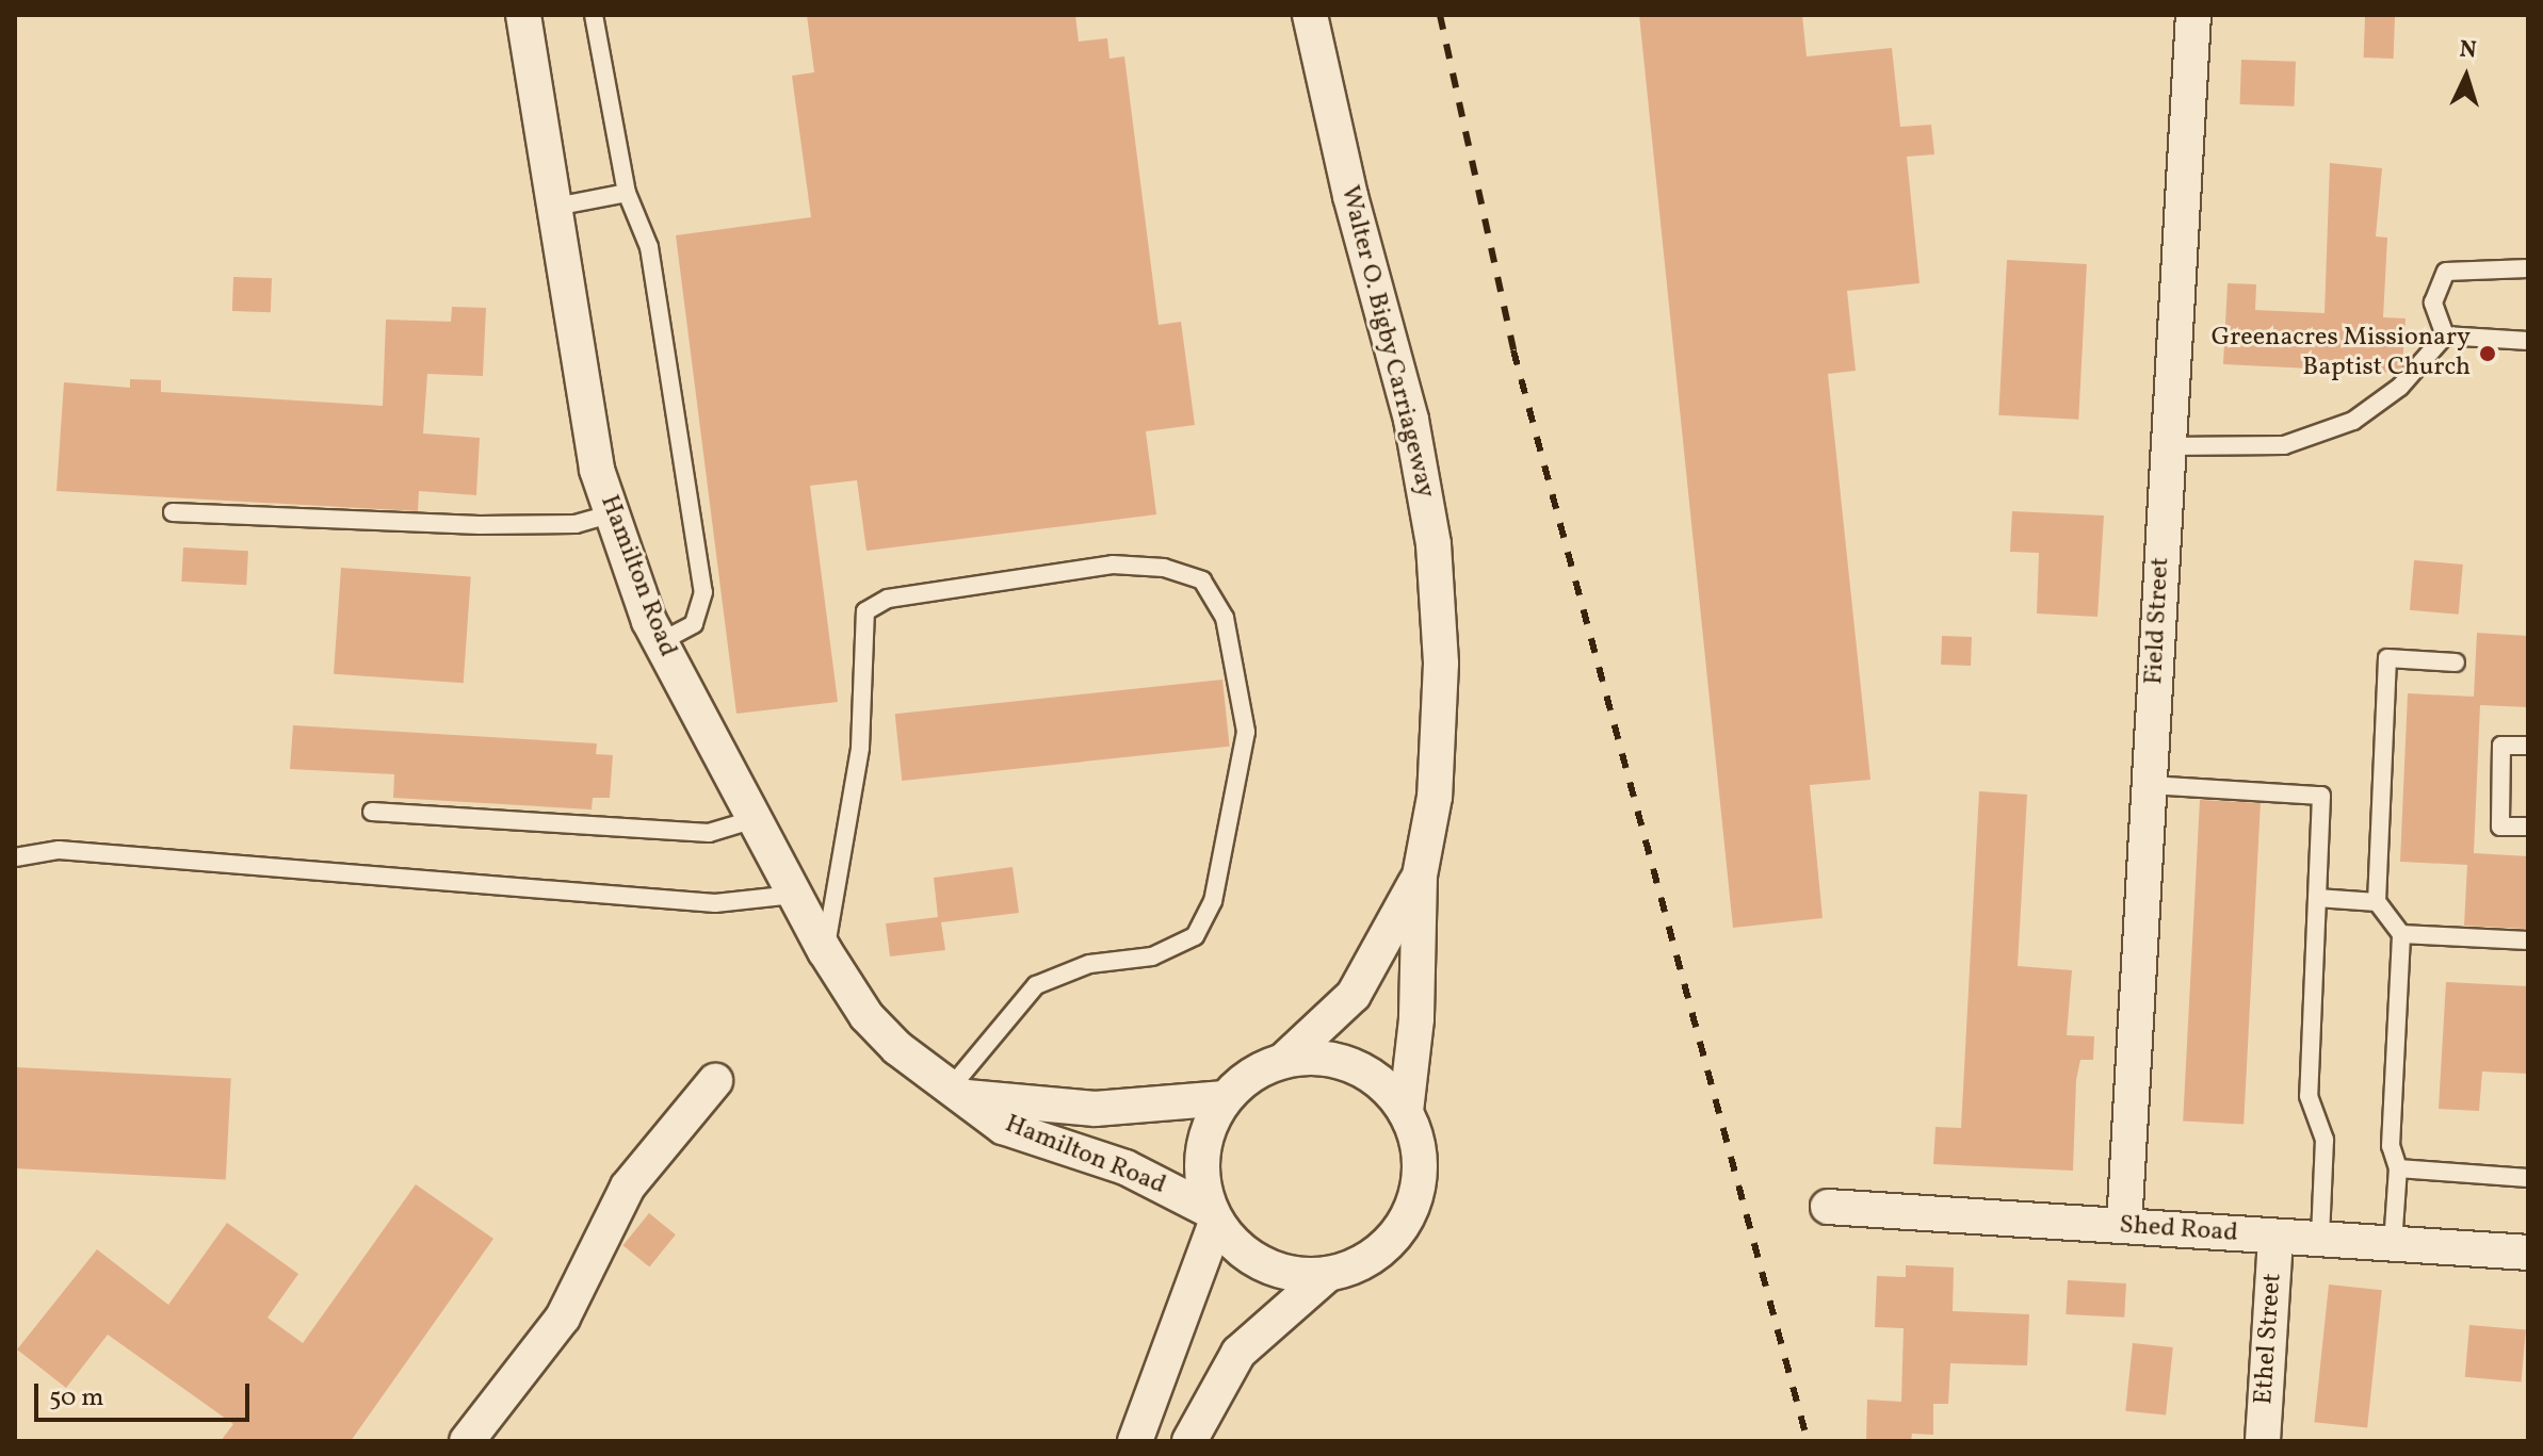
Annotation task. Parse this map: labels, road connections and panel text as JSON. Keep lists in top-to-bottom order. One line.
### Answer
{"streets":{"street":["Walter O. Bigby Carriageway","Hamilton Road","Field Street","Shed Road","Ethel Street"]},"crossings":[["Walter O. Bigby Carriageway","Hamilton Road"],["Field Street","Shed Road"],["Shed Road","Ethel Street"]],"places":["Greenacres Missionary Baptist Church"],"scale_bar":"50 m","north":"top"}
